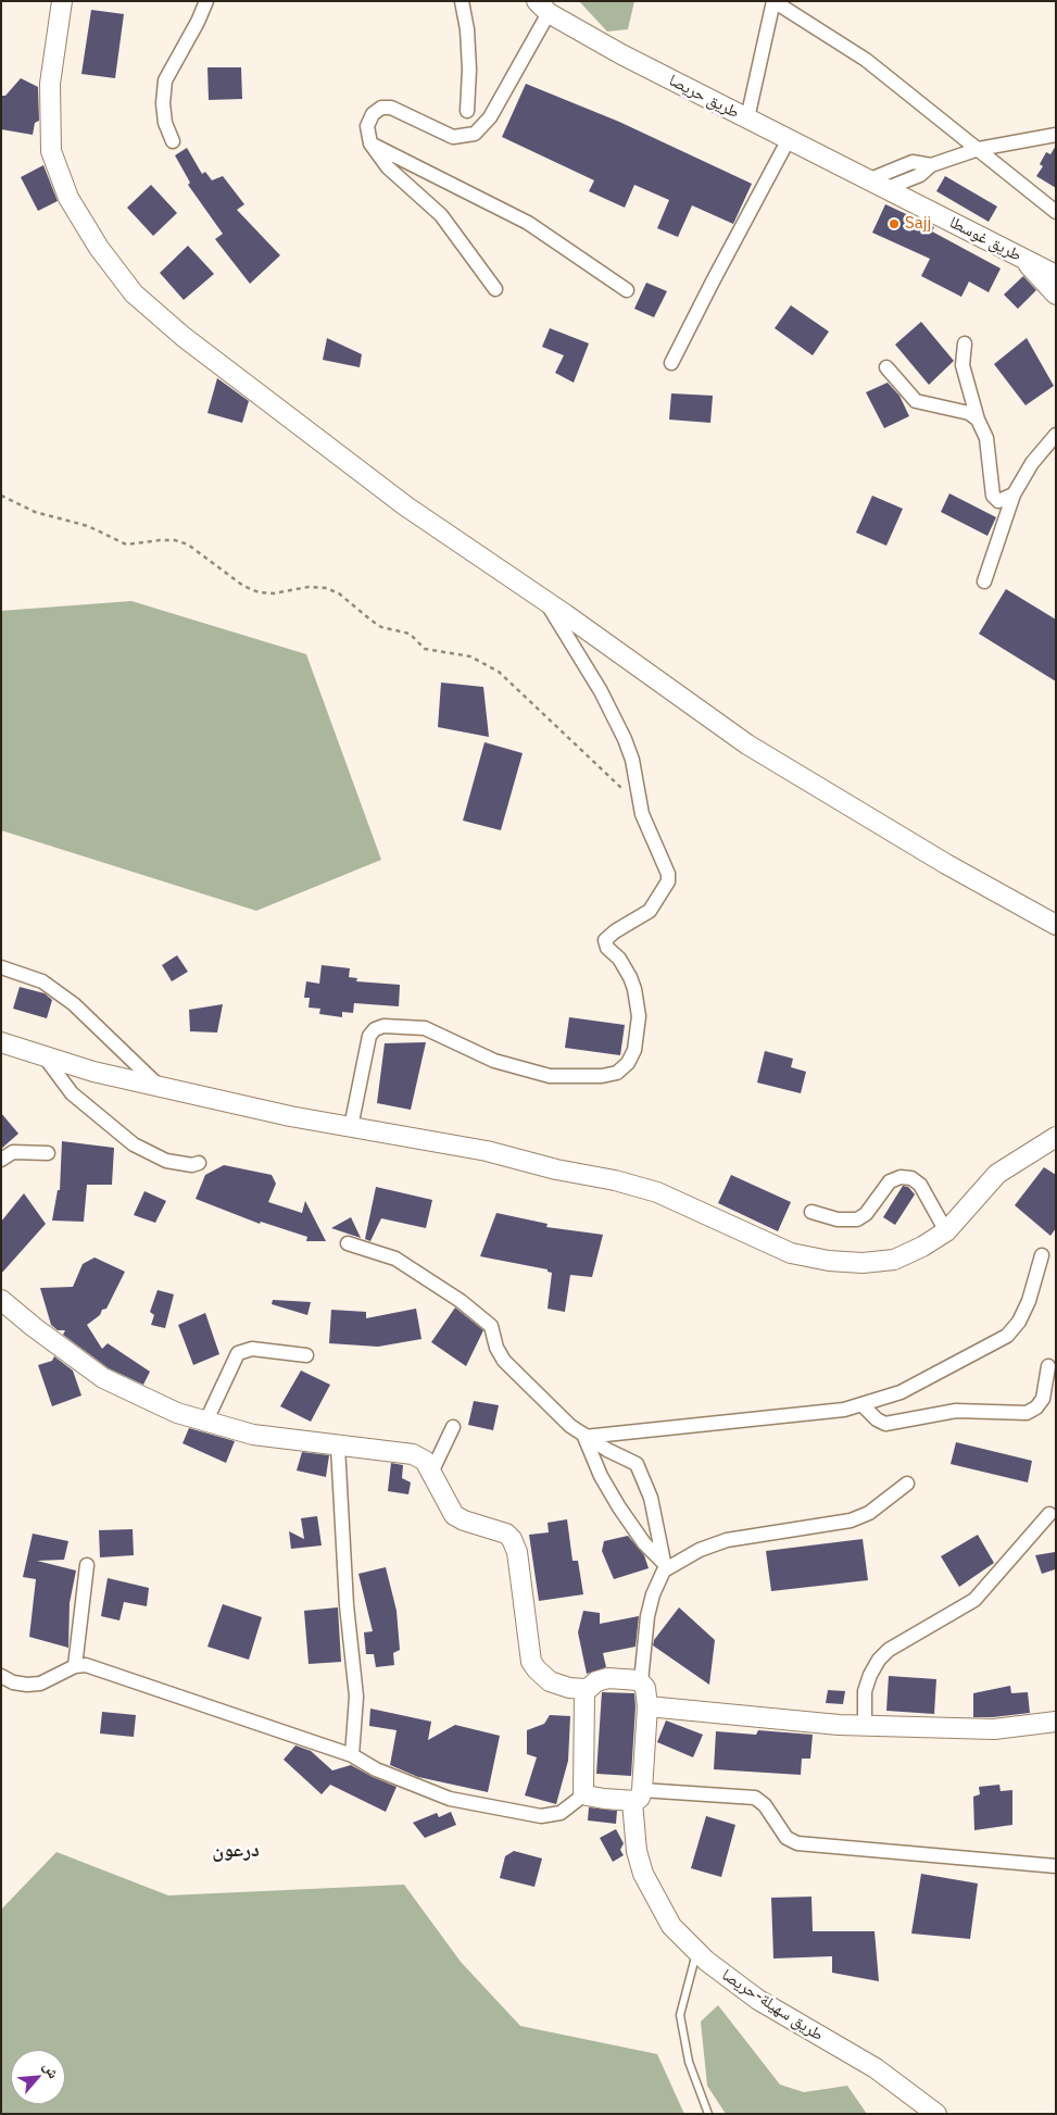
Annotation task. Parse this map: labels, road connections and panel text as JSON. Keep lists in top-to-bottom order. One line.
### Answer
{"streets":{"street":["طريق حريصا","طريق غوسطا","طريق سهيلة-حريصا"]},"crossings":[["طريق حريصا","طريق غوسطا"]],"districts":["درعون"],"places":["Sajj"],"north":"top right"}
